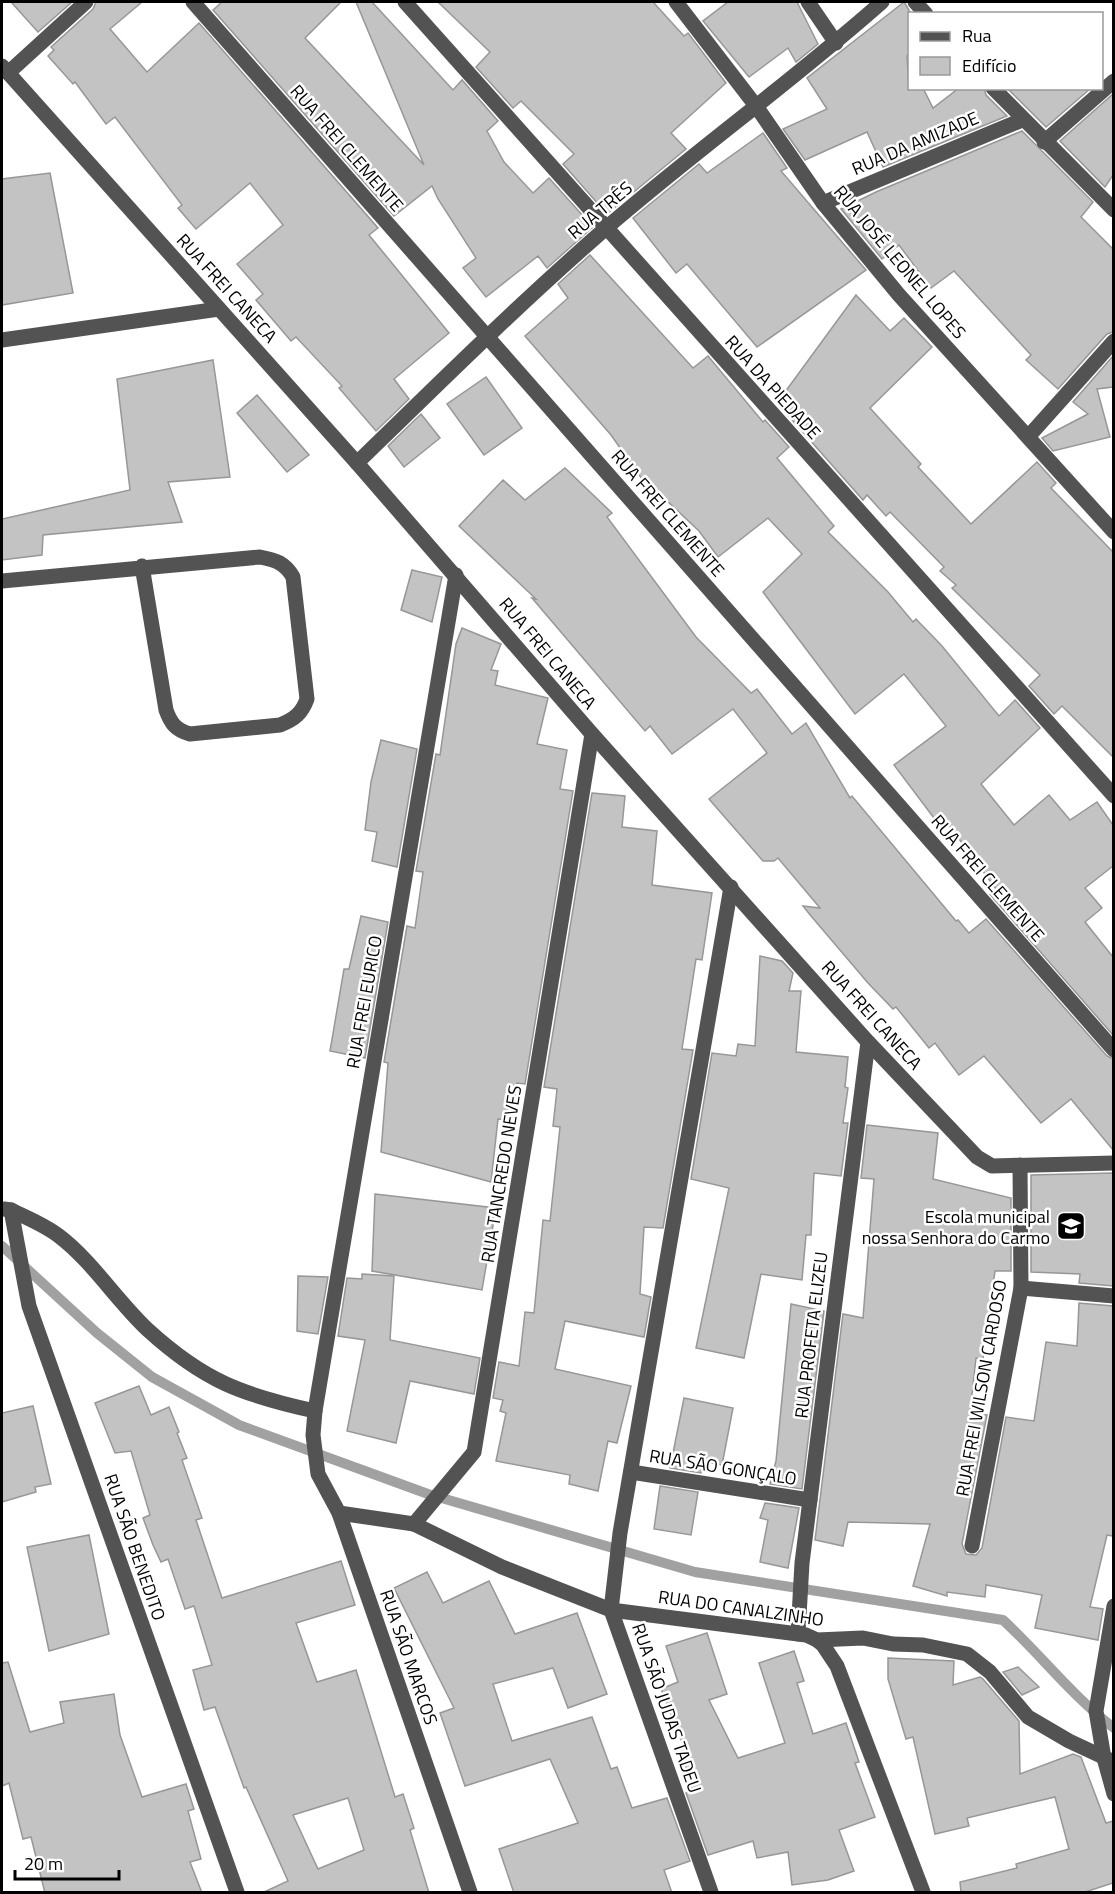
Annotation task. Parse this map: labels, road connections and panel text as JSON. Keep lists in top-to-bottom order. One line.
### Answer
{"streets":{"street":["RUA DA AMIZADE","RUA FREI CLEMENTE","RUA TRÊS","RUA JOSÉ LEONEL LOPES","RUA FREI CANECA","RUA DA PIEDADE","RUA FREI EURICO","RUA TANCREDO NEVES","RUA PROFETA ELIZEU","RUA FREI WILSON CARDOSO","RUA SÃO GONÇALO","RUA SÃO BENEDITO","RUA DO CANALZINHO","RUA SÃO MARCOS","RUA SÃO JUDAS TADEU"]},"crossings":[["RUA DA AMIZADE","RUA JOSÉ LEONEL LOPES"],["RUA FREI CLEMENTE","RUA TRÊS"],["RUA TRÊS","RUA JOSÉ LEONEL LOPES"],["RUA TRÊS","RUA FREI CANECA"],["RUA TRÊS","RUA DA PIEDADE"],["RUA FREI CANECA","RUA FREI EURICO"],["RUA FREI CANECA","RUA TANCREDO NEVES"],["RUA FREI CANECA","RUA PROFETA ELIZEU"],["RUA FREI CANECA","RUA FREI WILSON CARDOSO"],["RUA FREI CANECA","RUA SÃO JUDAS TADEU"],["RUA FREI EURICO","RUA SÃO MARCOS"],["RUA TANCREDO NEVES","RUA DO CANALZINHO"],["RUA PROFETA ELIZEU","RUA SÃO GONÇALO"],["RUA PROFETA ELIZEU","RUA DO CANALZINHO"],["RUA SÃO GONÇALO","RUA SÃO JUDAS TADEU"],["RUA DO CANALZINHO","RUA SÃO JUDAS TADEU"]],"places":{"school or university":["Escola municipal nossa Senhora do Carmo"]},"legend":["Rua","Edifício"],"scale_bar":"20 m"}
